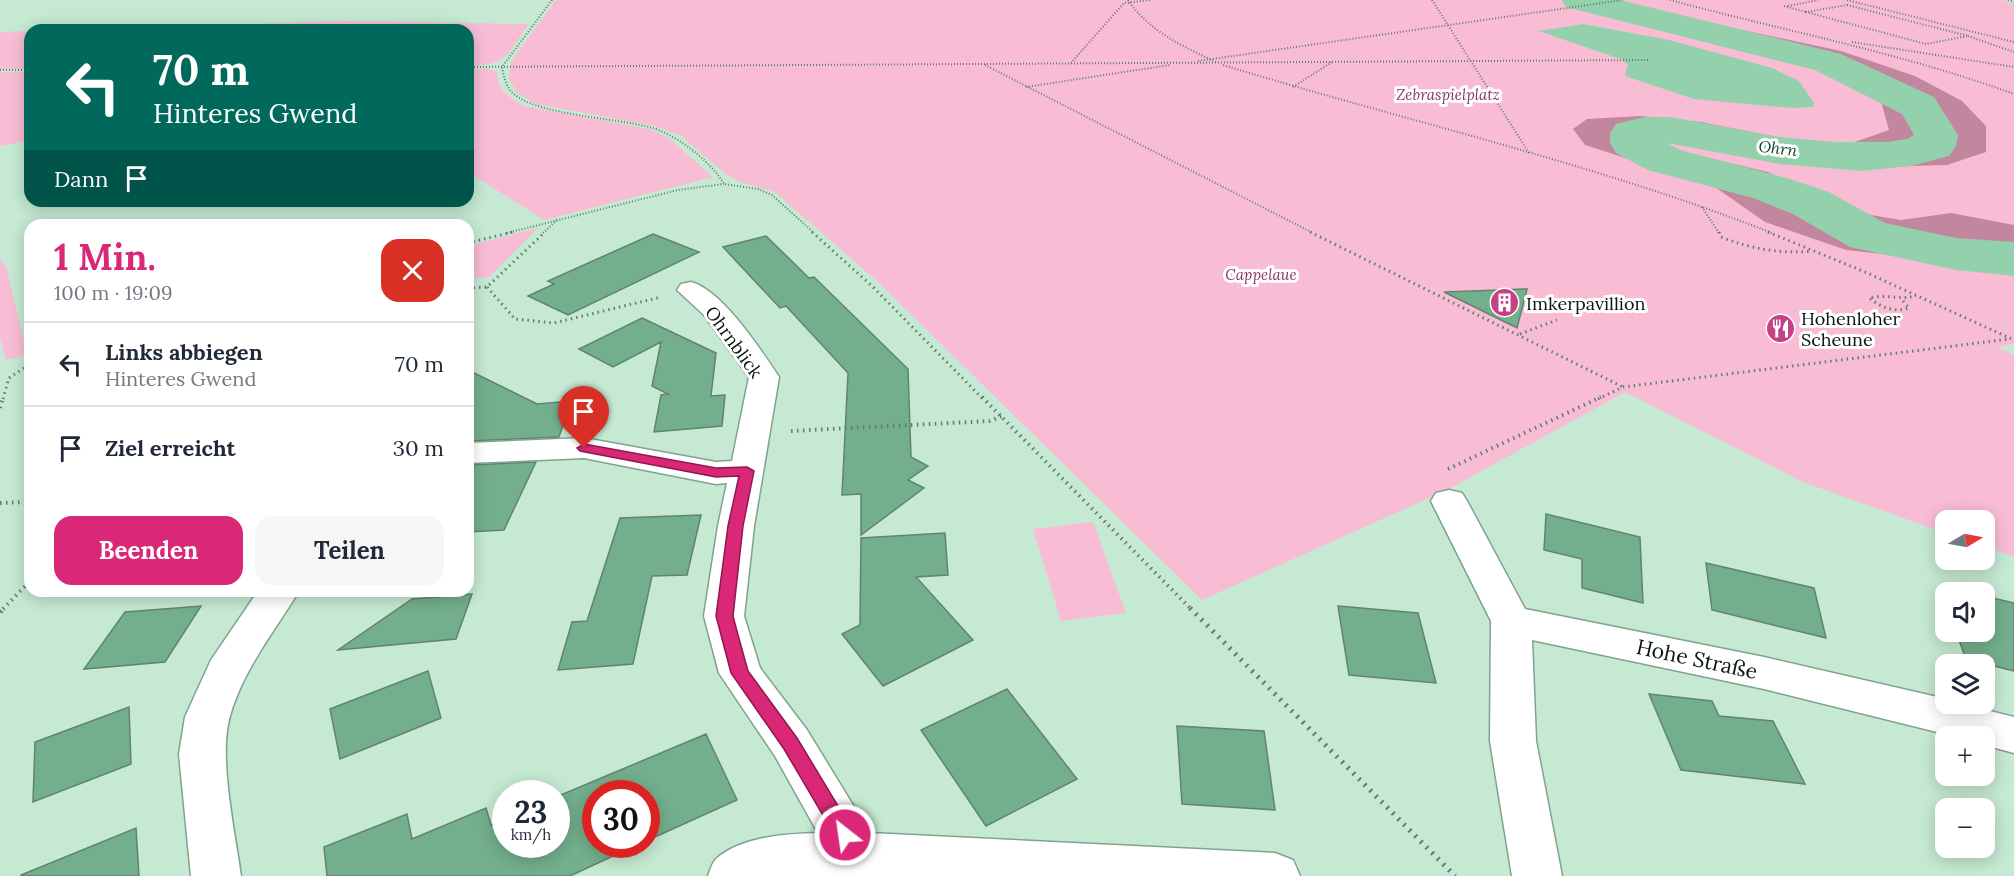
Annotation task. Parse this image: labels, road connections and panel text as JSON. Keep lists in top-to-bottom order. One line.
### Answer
{"streets":{"street":["Ohrnblick","Hohe Straße"]},"water":["Ohrn"],"parks":["Zebraspielplatz","Cappelaue"],"places":{"building":["Imkerpavillion"],"restaurant":["Hohenloher Scheune"]},"north":"right","page":{"turn":["70 m","Hinteres Gwend"],"then":"Dann","heading":["1 Min.","100 m · 19:09"],"list":[{"name":"Links abbiegen","note":"Hinteres Gwend","value":"70 m"},{"name":"Ziel erreicht","value":"30 m"}],"buttons":["Beenden","Teilen"],"map_buttons":["+","−"],"speed":"23 km/h","limit":"30"}}
